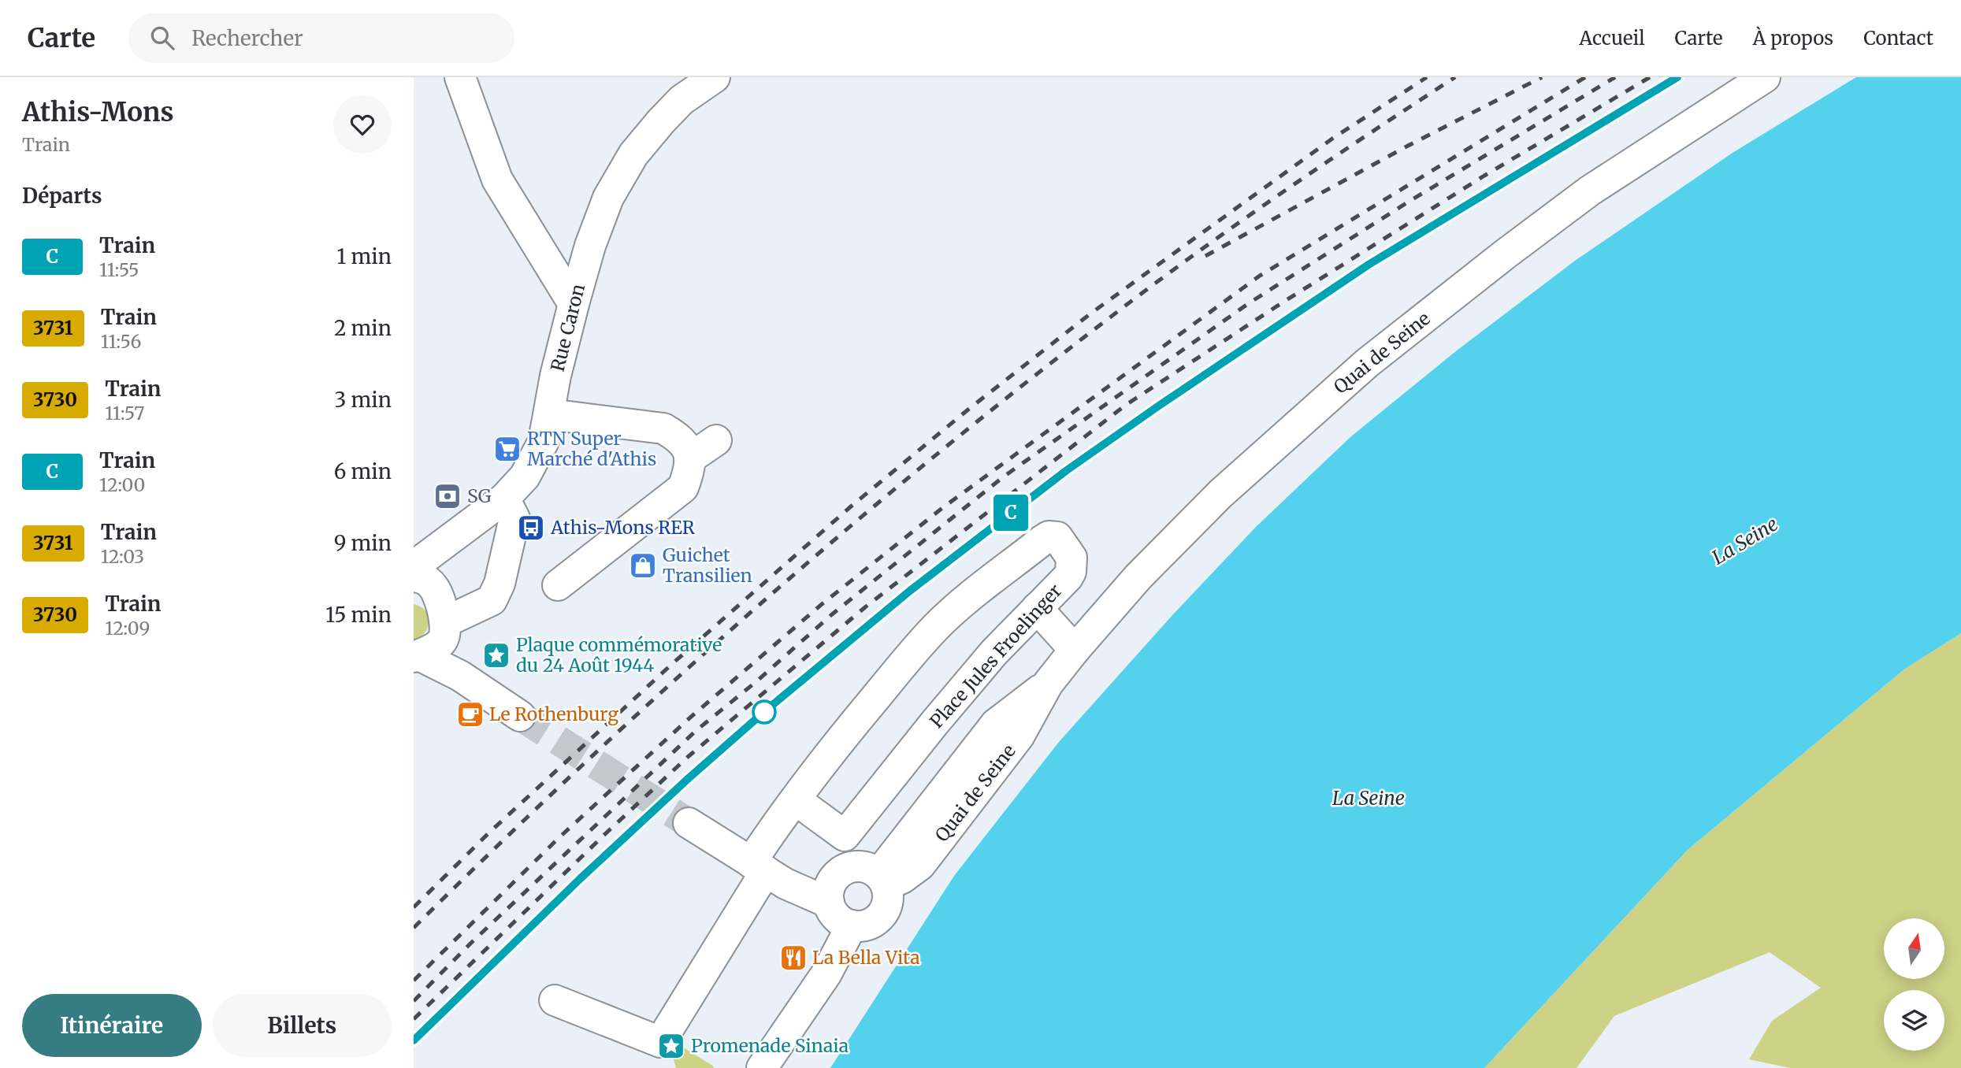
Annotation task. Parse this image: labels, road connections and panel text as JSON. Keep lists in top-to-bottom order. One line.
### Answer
{"streets":{"main road":["Rue Caron","Quai de Seine","Place Jules Froelinger"]},"water":["La Seine"],"places":{"supermarket":["RTN Super Marché d'Athis"],"bank":["SG"],"bus stop":["Athis-Mons RER"],"shop":["Guichet Transilien"],"place":["Plaque commémorative du 24 Août 1944","Promenade Sinaia"],"cafe":["Le Rothenburg"],"restaurant":["La Bella Vita"]},"north":"top","page":{"header":"Carte","search":"Rechercher","nav":["Accueil","Carte","À propos","Contact"],"heading":[["Athis-Mons","Train"],"Départs"],"on_map":"C","list":[{"mark":"C","name":"Train","note":"11:55","value":"1 min"},{"mark":"3731","name":"Train","note":"11:56","value":"2 min"},{"mark":"3730","name":"Train","note":"11:57","value":"3 min"},{"mark":"C","name":"Train","note":"12:00","value":"6 min"},{"mark":"3731","name":"Train","note":"12:03","value":"9 min"},{"mark":"3730","name":"Train","note":"12:09","value":"15 min"}],"buttons":["Itinéraire","Billets"]}}
